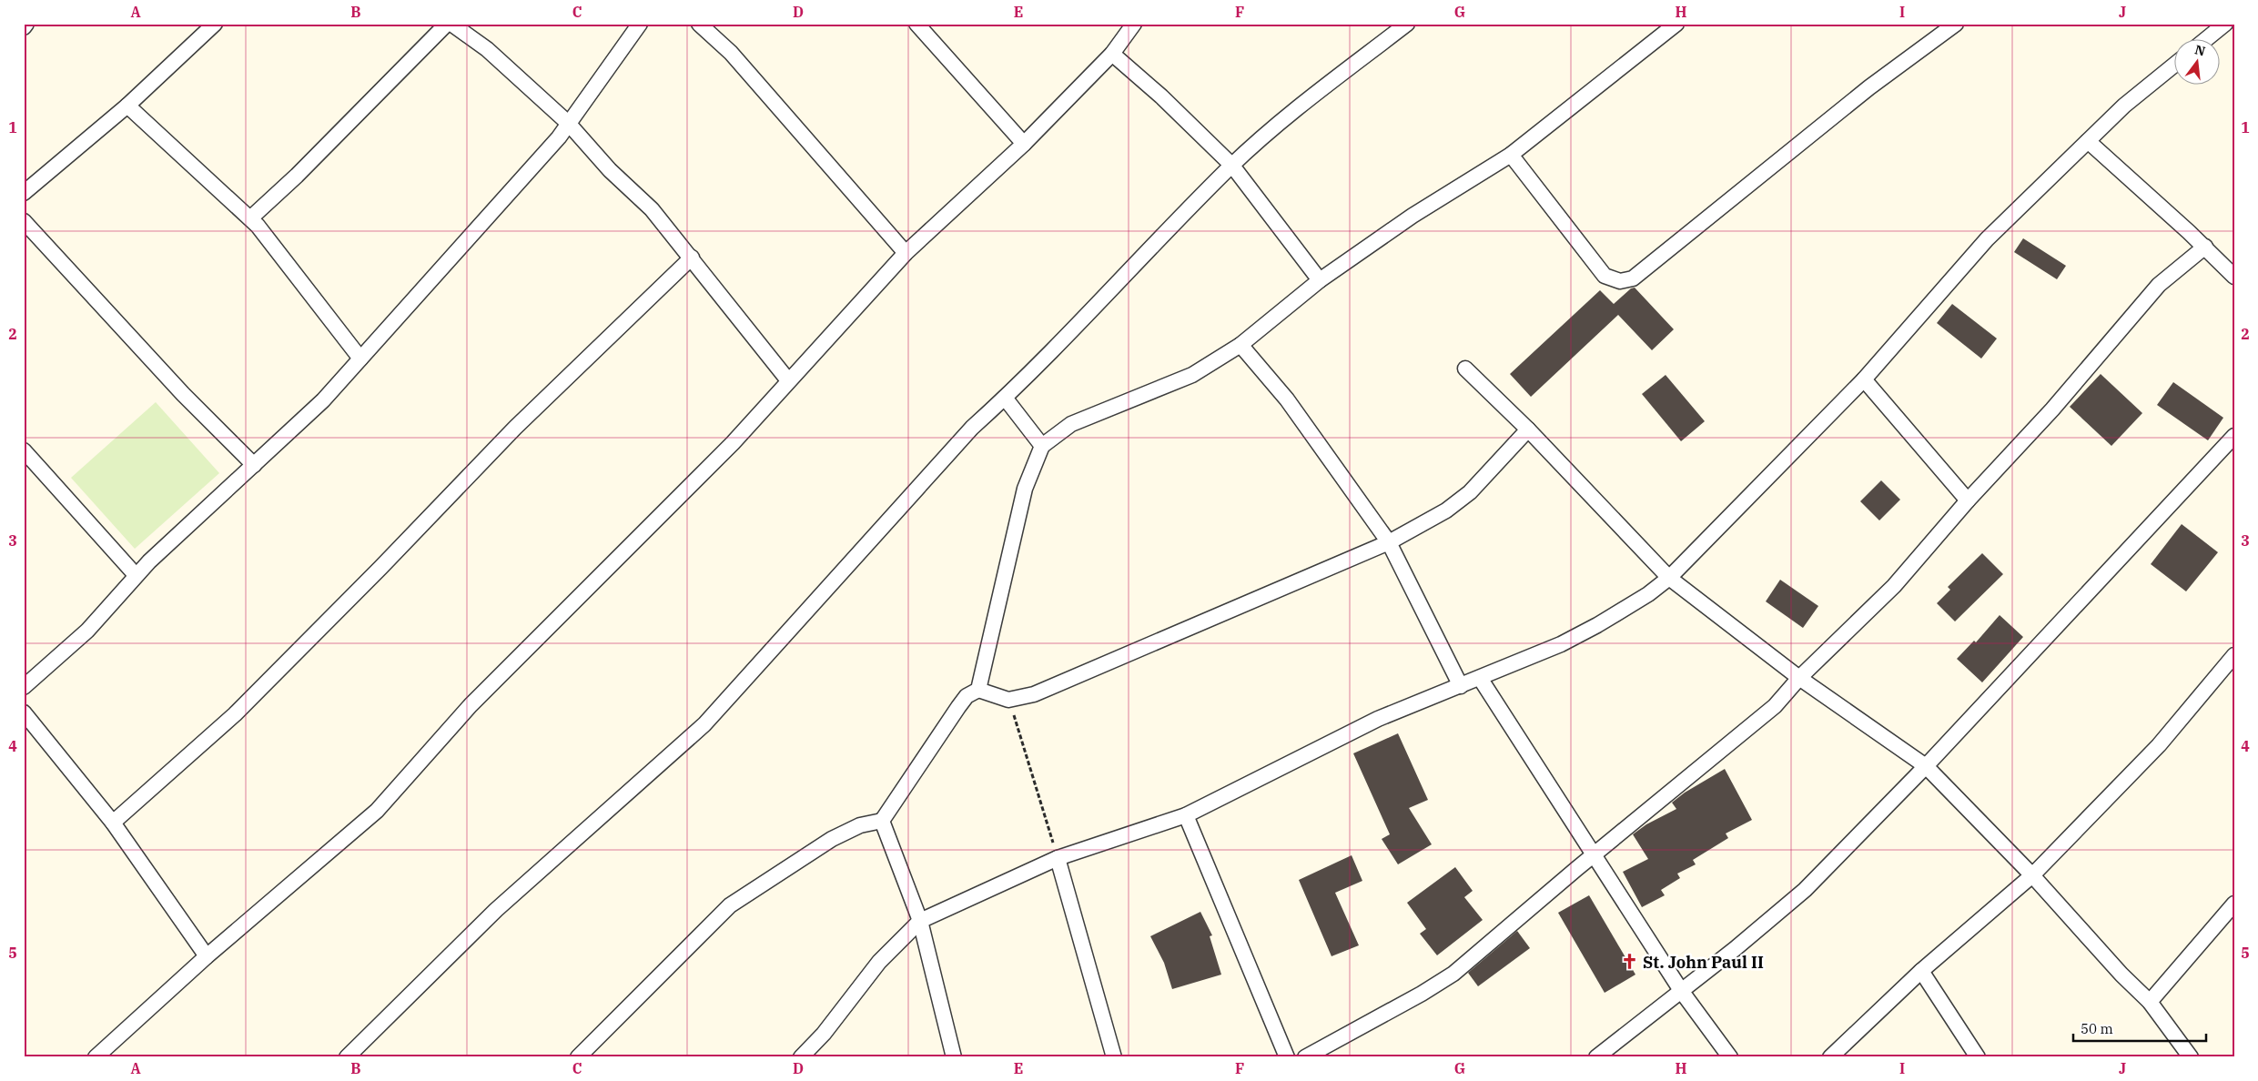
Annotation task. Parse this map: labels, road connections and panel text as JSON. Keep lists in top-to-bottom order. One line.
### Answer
{"places":{"church":["St. John Paul II"]},"scale_bar":"50 m","north":"top","grid":{"columns":["A","B","C","D","E","F","G","H","I","J"],"rows":["1","2","3","4","5"]}}
